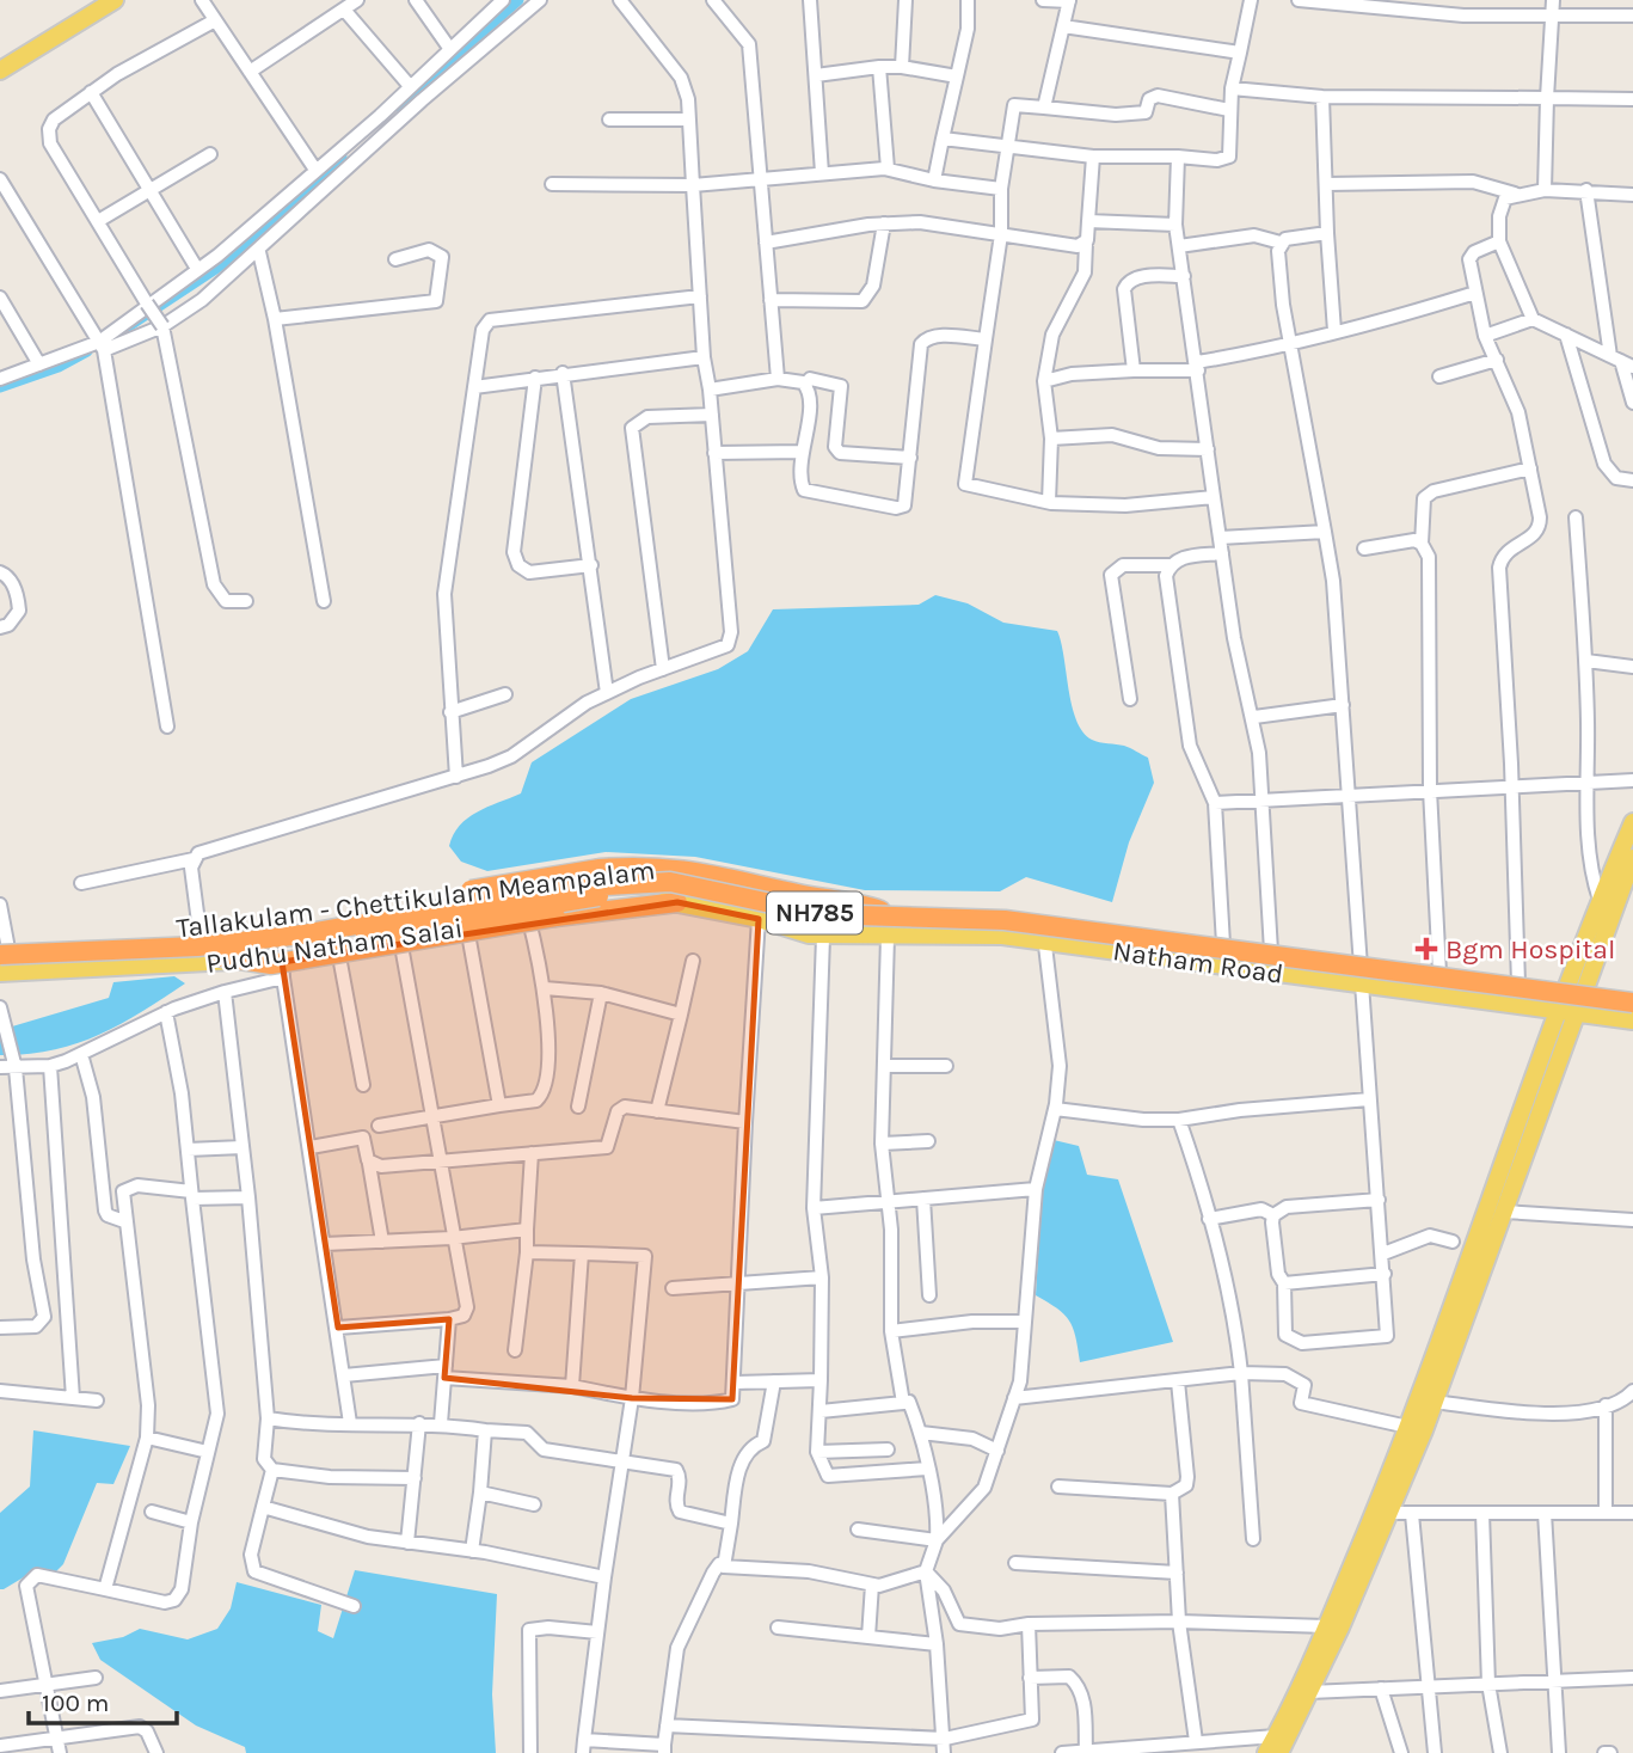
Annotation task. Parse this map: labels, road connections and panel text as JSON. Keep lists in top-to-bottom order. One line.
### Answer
{"streets":{"highway":["Tallakulam - Chettikulam Meampalam","NH785"],"main road":["Pudhu Natham Salai","Natham Road"]},"crossings":[["Tallakulam - Chettikulam Meampalam","Pudhu Natham Salai"],["Tallakulam - Chettikulam Meampalam","Natham Road"],["Pudhu Natham Salai","Natham Road"]],"places":{"health":["Bgm Hospital"]},"scale_bar":"100 m"}
